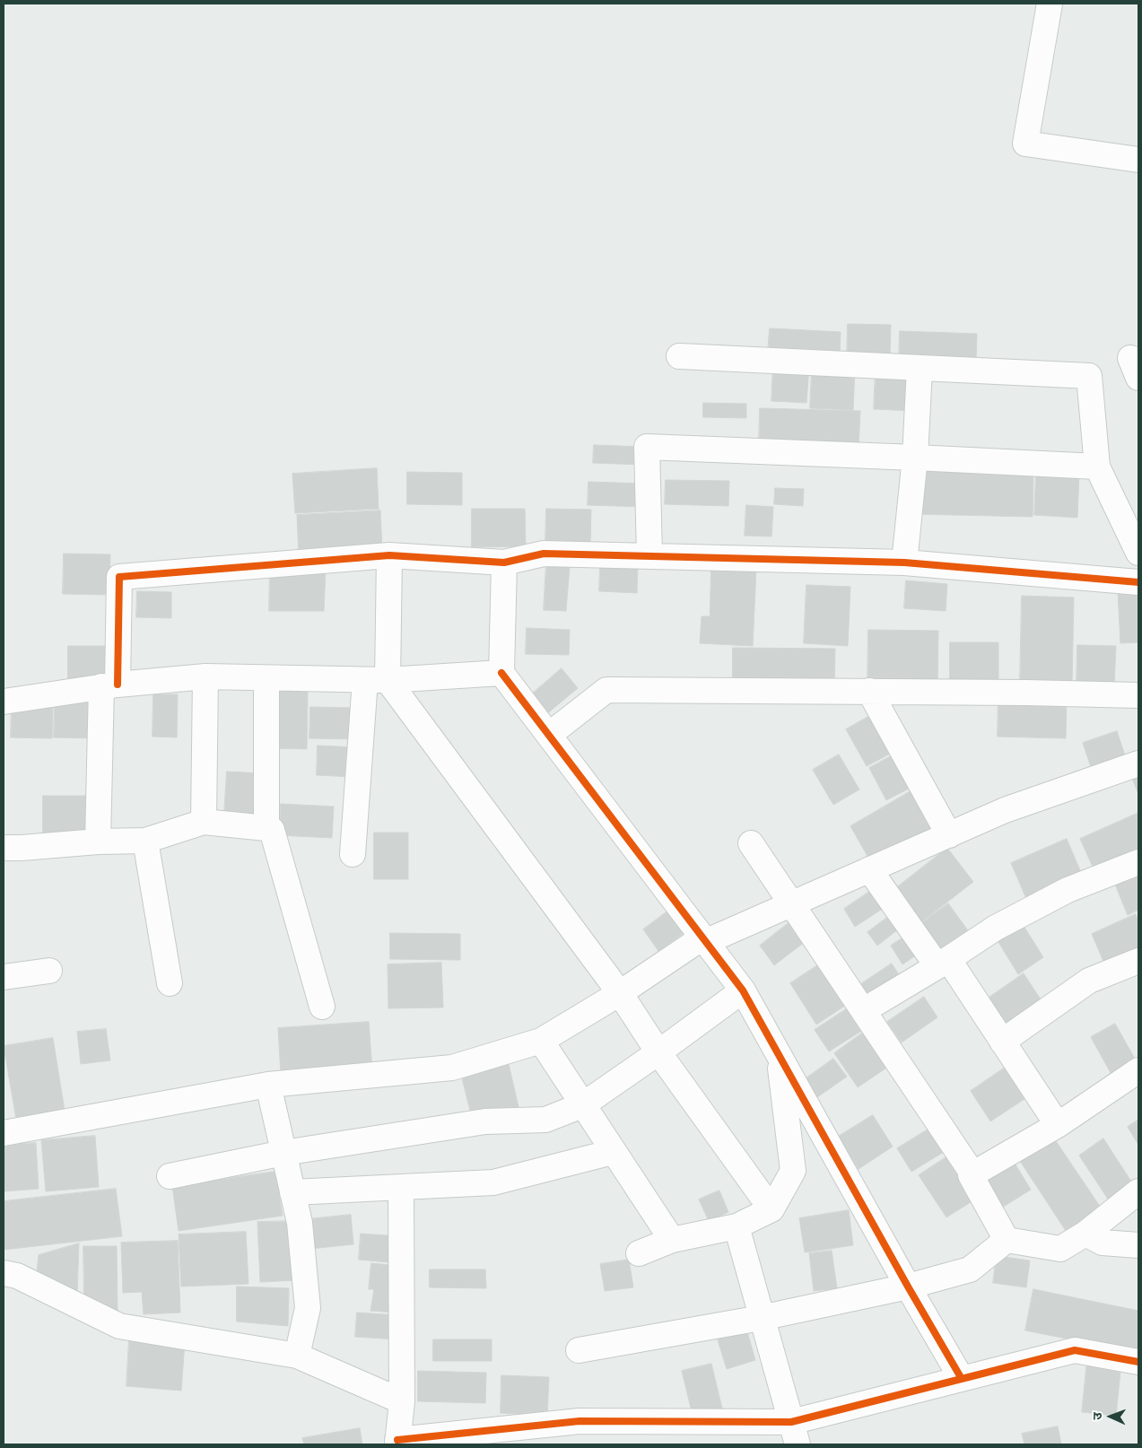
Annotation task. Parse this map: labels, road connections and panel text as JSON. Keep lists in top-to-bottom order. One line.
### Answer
{"north":"left"}
